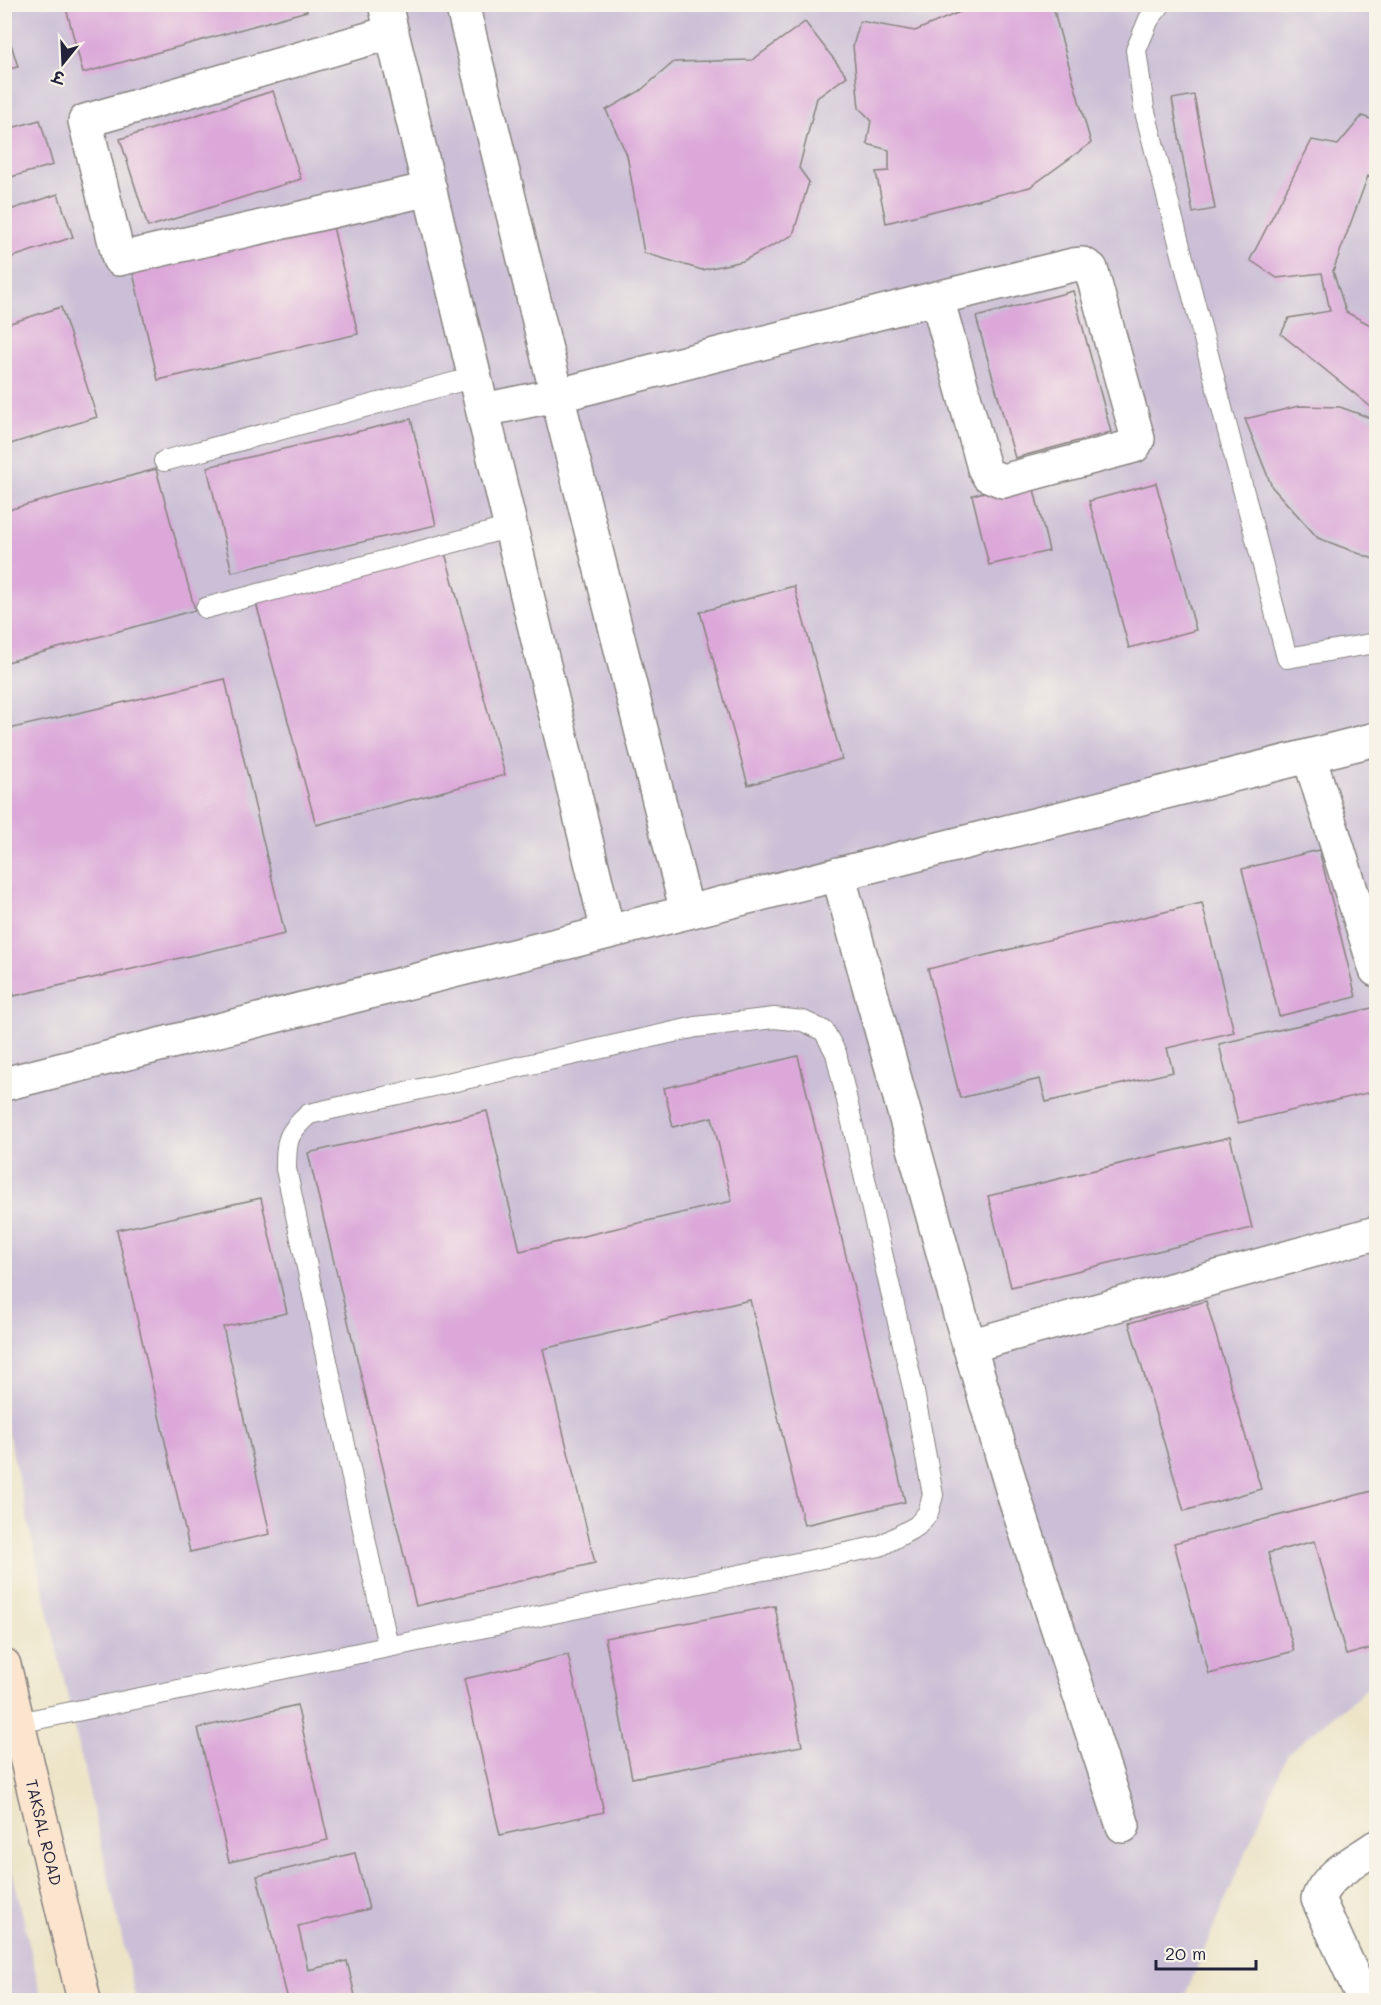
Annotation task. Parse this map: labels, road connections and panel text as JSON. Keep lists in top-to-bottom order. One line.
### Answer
{"streets":{"street":["TAKSAL ROAD"]},"scale_bar":"20 m","north":"bottom"}
